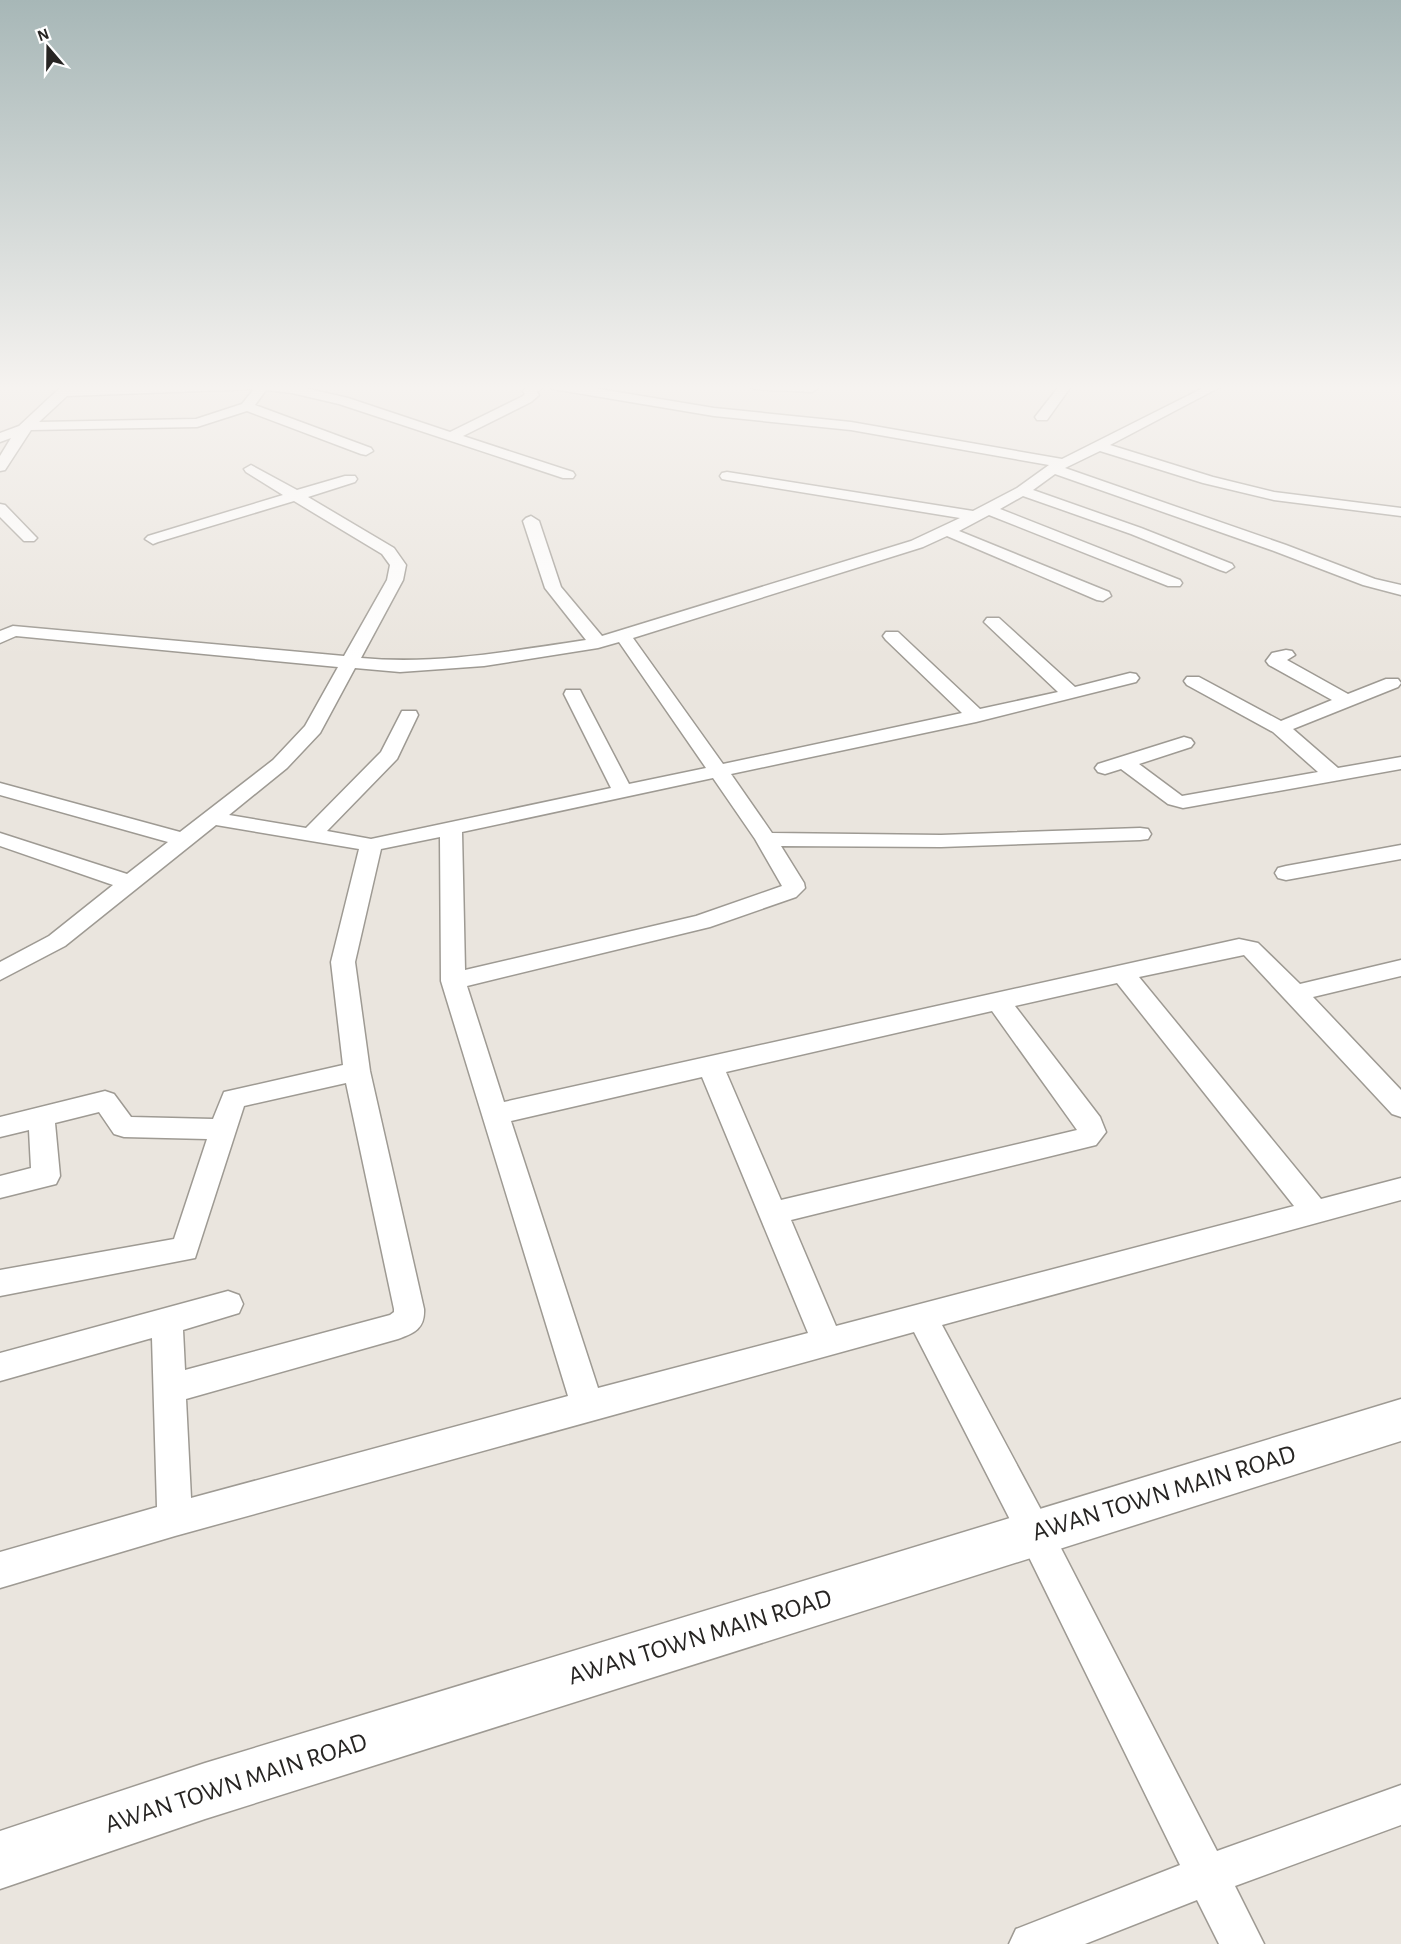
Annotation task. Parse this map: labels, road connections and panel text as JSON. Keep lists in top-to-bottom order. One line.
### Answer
{"streets":{"street":["AWAN TOWN MAIN ROAD"]},"north":"top"}
